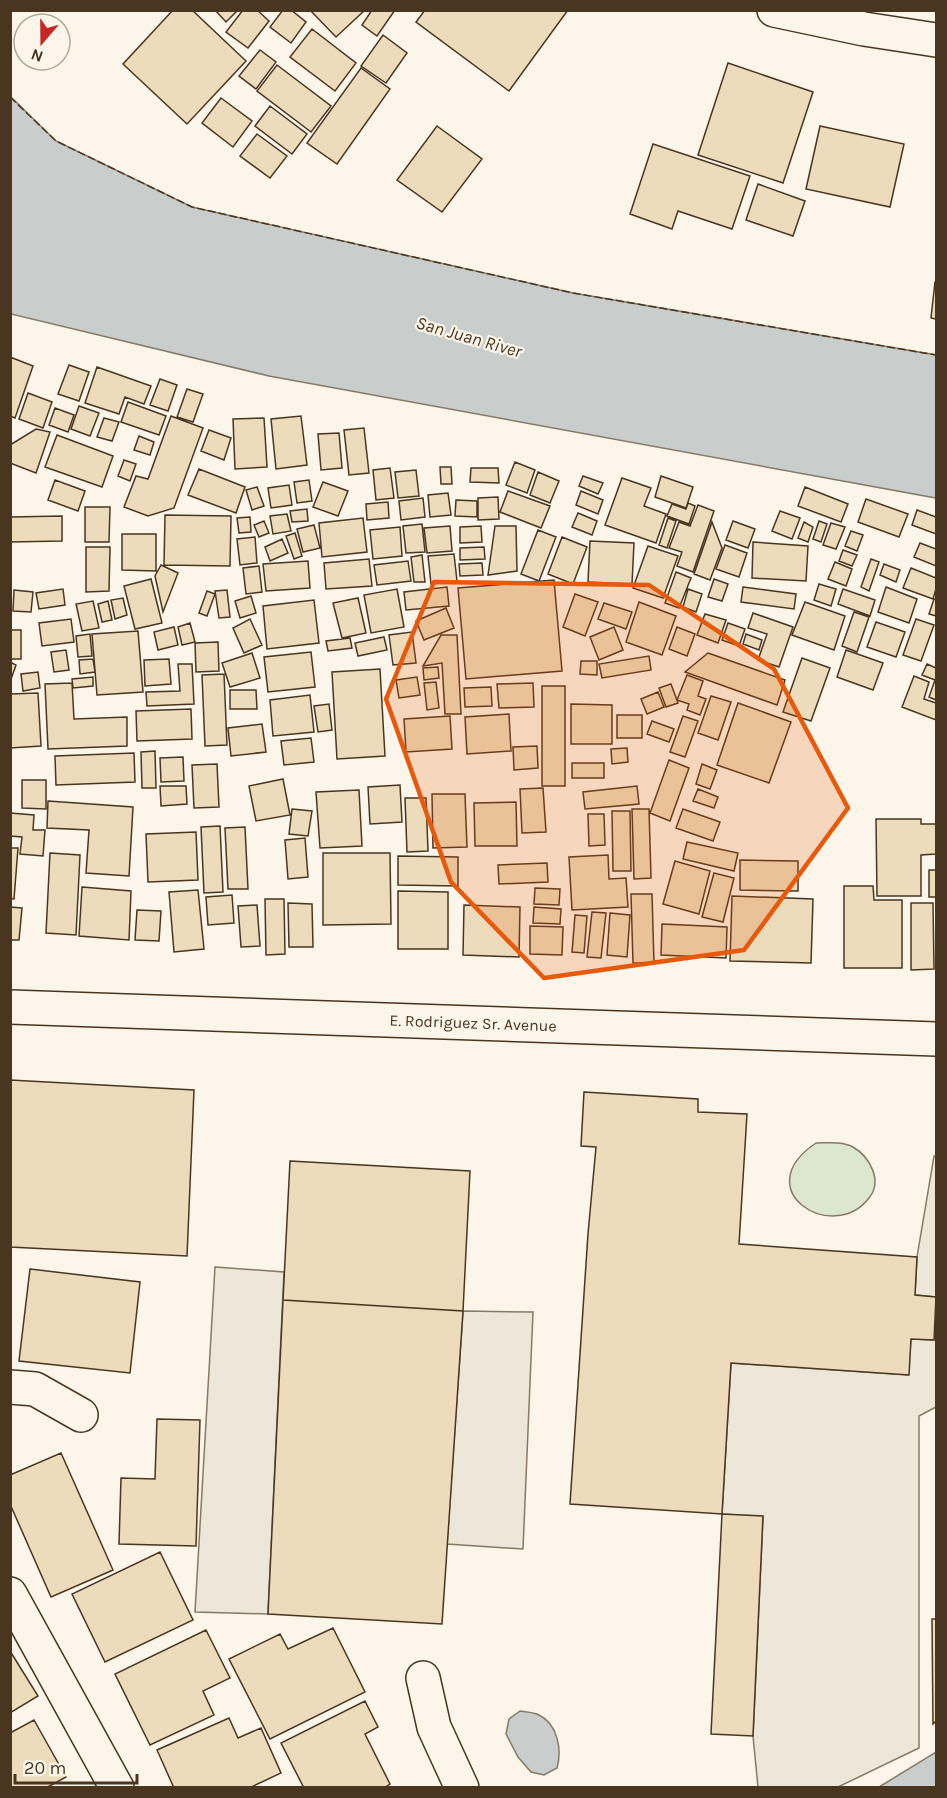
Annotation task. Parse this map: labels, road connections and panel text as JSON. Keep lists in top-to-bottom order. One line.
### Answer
{"streets":{"main road":["E. Rodriguez Sr. Avenue"]},"water":["San Juan River"],"scale_bar":"20 m","north":"bottom"}
